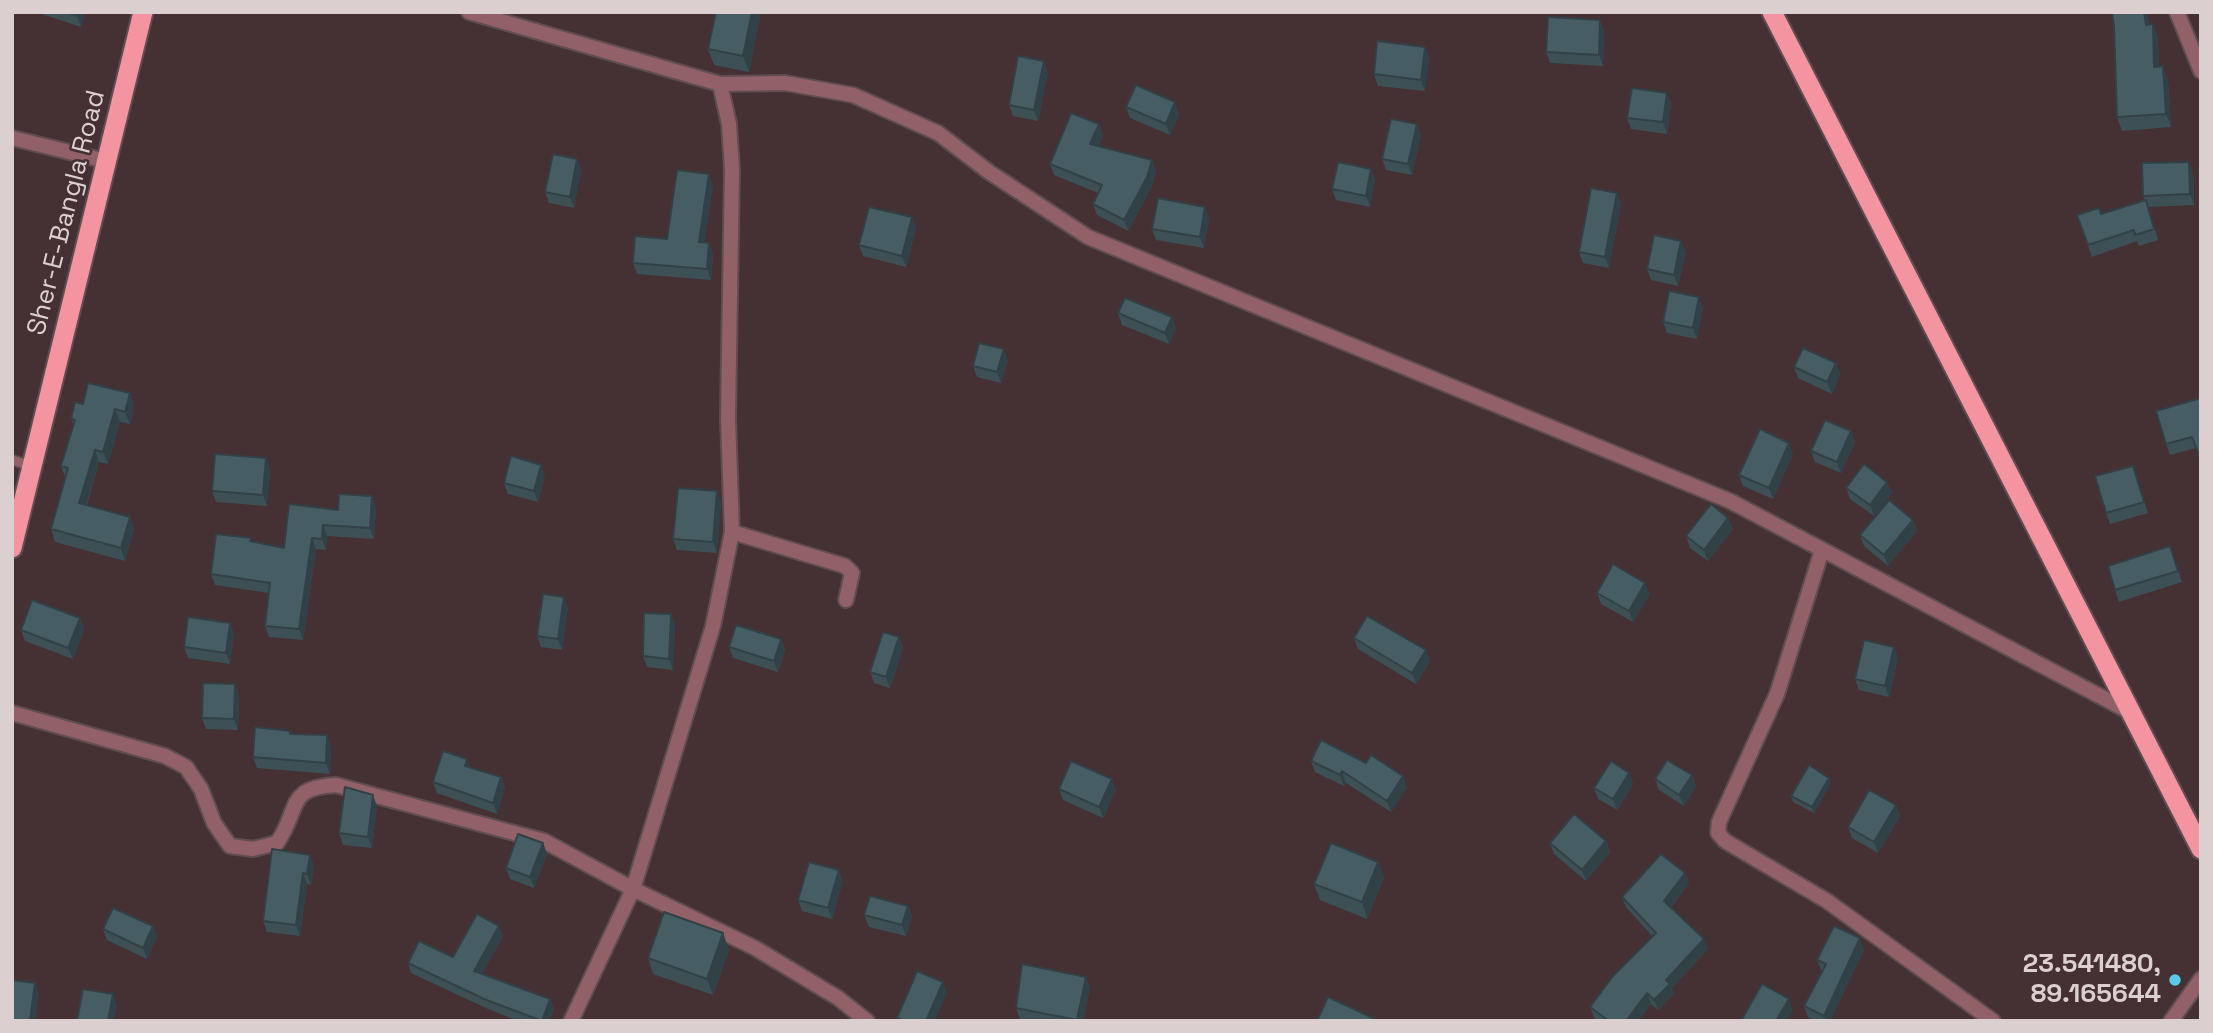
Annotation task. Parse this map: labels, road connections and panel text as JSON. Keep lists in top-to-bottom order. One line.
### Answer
{"streets":{"highway":["Sher-E-Bangla Road"]},"places":["23.541480, 89.165644"]}
